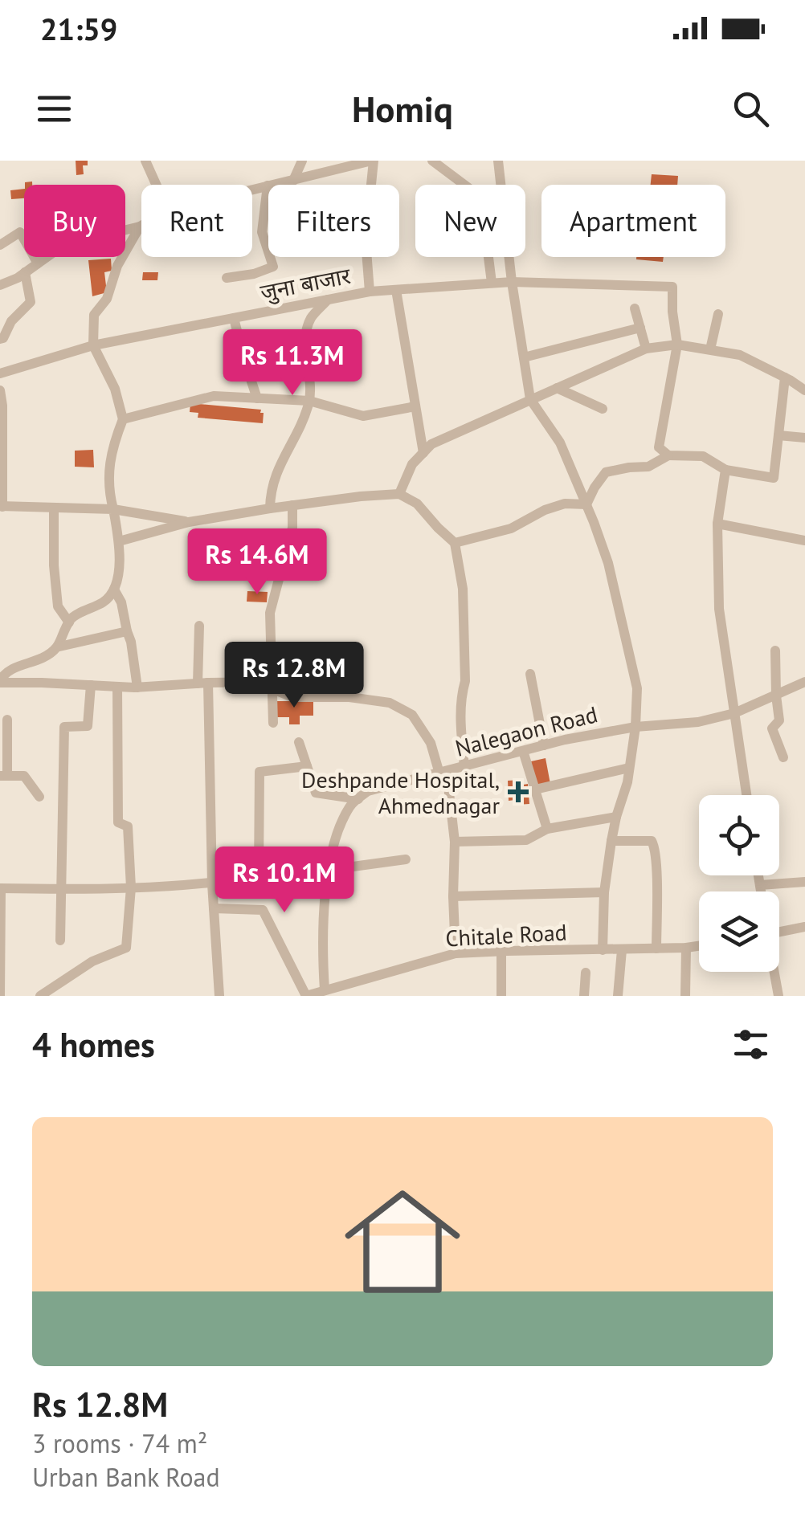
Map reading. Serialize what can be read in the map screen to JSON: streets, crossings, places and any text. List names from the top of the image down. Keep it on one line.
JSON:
{"streets":{"street":["जुना बाजार","Nalegaon Road","Chitale Road"]},"places":{"health":["Deshpande Hospital, Ahmednagar"]},"page":{"status":"21:59","header":"Homiq","chip":["Buy","Rent","Filters","New","Apartment"],"price":["Rs 11.3M","Rs 14.6M","Rs 12.8M","Rs 10.1M"],"heading":"4 homes","list":[{"name":"Rs 12.8M","note":"3 rooms · 74 m² · Urban Bank Road"}]}}
